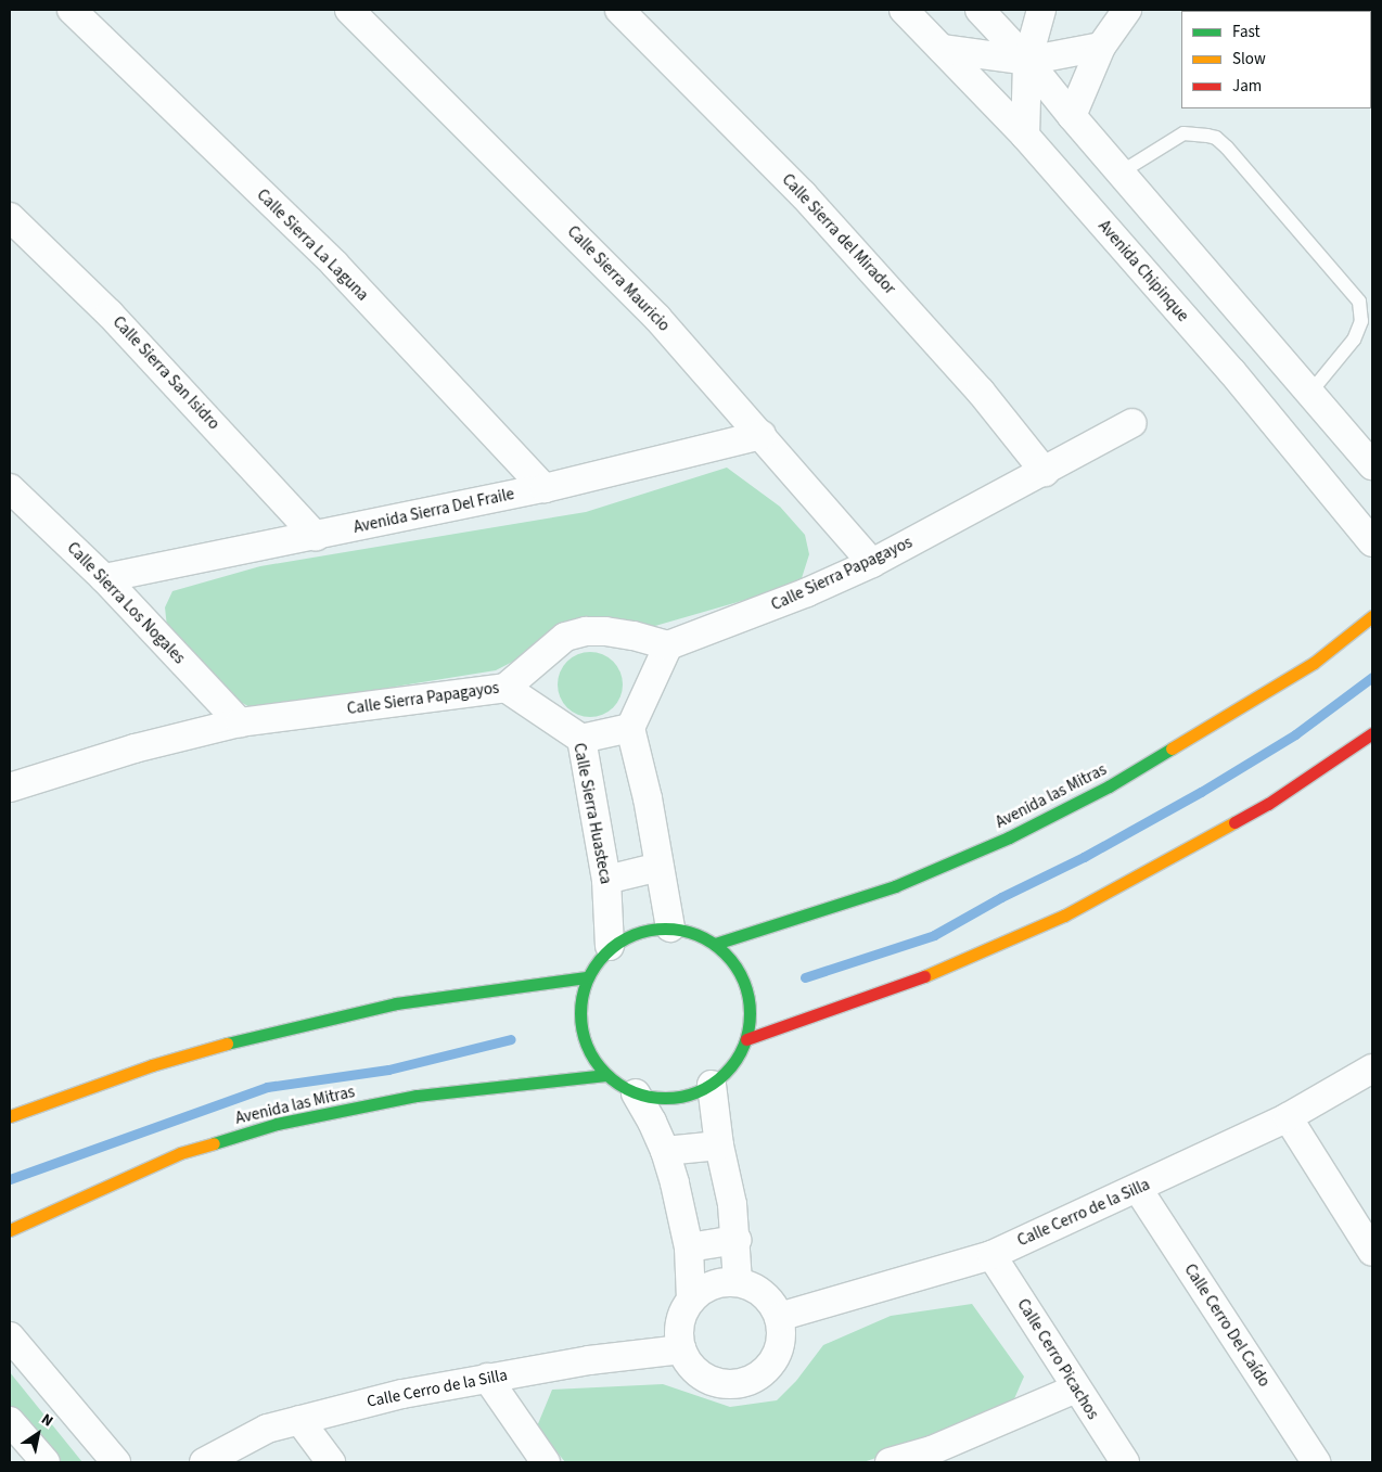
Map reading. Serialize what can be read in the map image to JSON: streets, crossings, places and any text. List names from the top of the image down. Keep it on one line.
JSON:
{"streets":{"street":["Calle Sierra del Mirador","Calle Sierra La Laguna","Avenida Chipinque","Calle Sierra Mauricio","Calle Sierra San Isidro","Avenida Sierra Del Fraile","Calle Sierra Papagayos","Calle Sierra Los Nogales","Avenida las Mitras","Calle Sierra Huasteca","Calle Cerro de la Silla","Calle Cerro Del Caído","Calle Cerro Picachos"]},"crossings":[["Calle Sierra del Mirador","Calle Sierra Papagayos"],["Calle Sierra La Laguna","Avenida Sierra Del Fraile"],["Calle Sierra Mauricio","Avenida Sierra Del Fraile"],["Calle Sierra Mauricio","Calle Sierra Papagayos"],["Calle Sierra San Isidro","Avenida Sierra Del Fraile"],["Avenida Sierra Del Fraile","Calle Sierra Los Nogales"],["Calle Sierra Papagayos","Calle Sierra Los Nogales"],["Calle Sierra Papagayos","Calle Sierra Huasteca"],["Avenida las Mitras","Calle Sierra Huasteca"],["Calle Cerro de la Silla","Calle Cerro Del Caído"],["Calle Cerro de la Silla","Calle Cerro Picachos"]],"legend":["Fast","Slow","Jam"],"north":"top right"}
